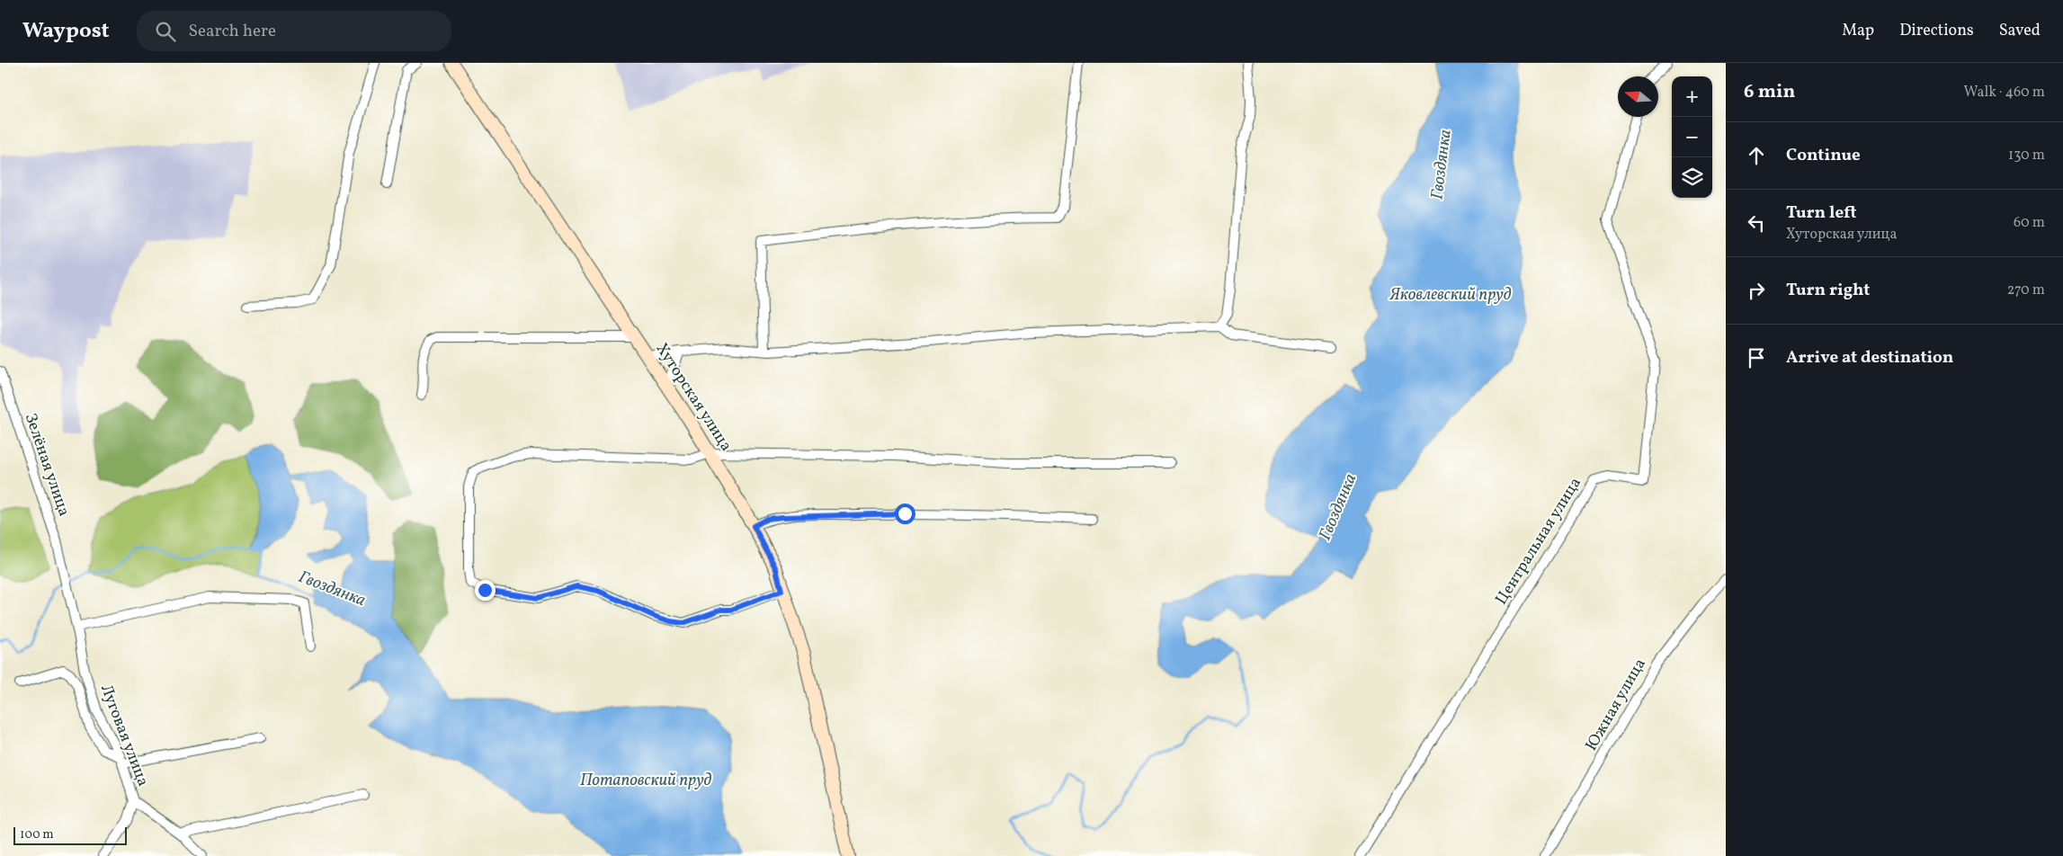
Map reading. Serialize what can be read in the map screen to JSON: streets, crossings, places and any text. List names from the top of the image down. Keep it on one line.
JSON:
{"streets":{"main road":["Хуторская улица"],"street":["Зелёная улица","Центральная улица","Южная улица","Луговая улица"]},"crossings":[["Зелёная улица","Луговая улица"]],"water":["Гвоздянка","Яковлевский пруд","Потаповский пруд"],"scale_bar":"100 m","north":"left","page":{"header":"Waypost","search":"Search here","nav":["Map","Directions","Saved"],"heading":["6 min","Walk · 460 m"],"map_buttons":["+","−"],"list":[["Continue","130 m"],["Turn left","Хуторская улица","60 m"],["Turn right","270 m"],"Arrive at destination"],"scale":"100 m"}}
